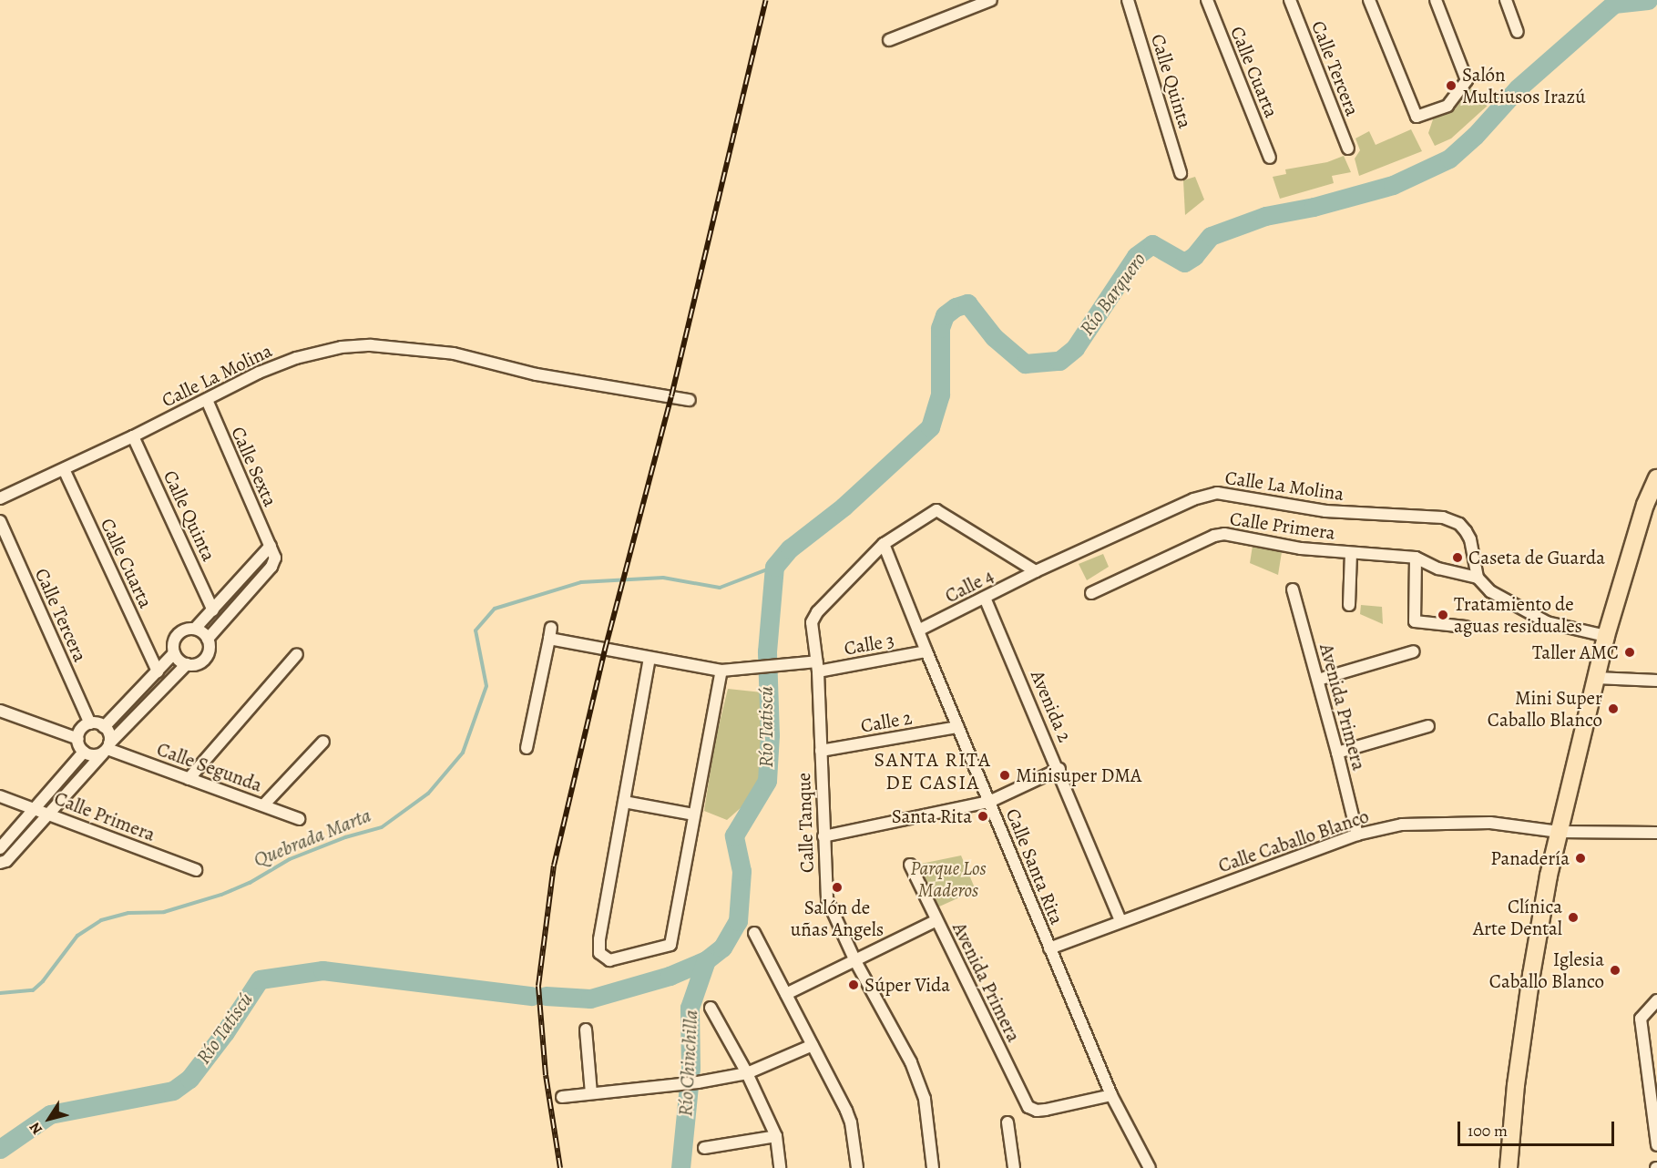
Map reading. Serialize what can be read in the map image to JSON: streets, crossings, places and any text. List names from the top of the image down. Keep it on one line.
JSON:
{"streets":{"street":["Calle Tercera","Calle Cuarta","Calle Quinta","Calle La Molina","Calle Sexta","Calle Primera","Calle 4","Calle 3","Avenida 2","Avenida Primera","Calle 2","Calle Segunda","Calle Tanque","Calle Caballo Blanco","Calle Santa Rita"]},"crossings":[["Calle Tercera","Calle Segunda"],["Calle Cuarta","Calle La Molina"],["Calle Quinta","Calle La Molina"],["Calle La Molina","Calle Sexta"],["Calle La Molina","Calle Primera"],["Calle La Molina","Calle 4"],["Calle La Molina","Calle Tanque"],["Calle 4","Avenida 2"],["Calle 4","Calle Tanque"],["Calle 4","Calle Santa Rita"],["Calle 3","Calle Tanque"],["Calle 3","Calle Santa Rita"],["Avenida 2","Calle Caballo Blanco"],["Avenida Primera","Calle Caballo Blanco"],["Avenida Primera","Calle Santa Rita"],["Calle 2","Calle Tanque"],["Calle 2","Calle Santa Rita"],["Calle Tanque","Calle Santa Rita"],["Calle Caballo Blanco","Calle Santa Rita"]],"districts":["SANTA RITA DE CASIA"],"water":["Río Barquero","Río Tatiscú","Quebrada Marta","Río Chinchilla"],"parks":["Parque Los Maderos"],"places":["Salón Multiusos Irazú","Caseta de Guarda","Tratamiento de aguas residuales","Taller AMC","Mini Super Caballo Blanco","Minisuper DMA","Santa Rita","Panadería","Salón de uñas Angels","Clínica Arte Dental","Iglesia Caballo Blanco","Súper Vida"],"scale_bar":"100 m","north":"bottom left"}
